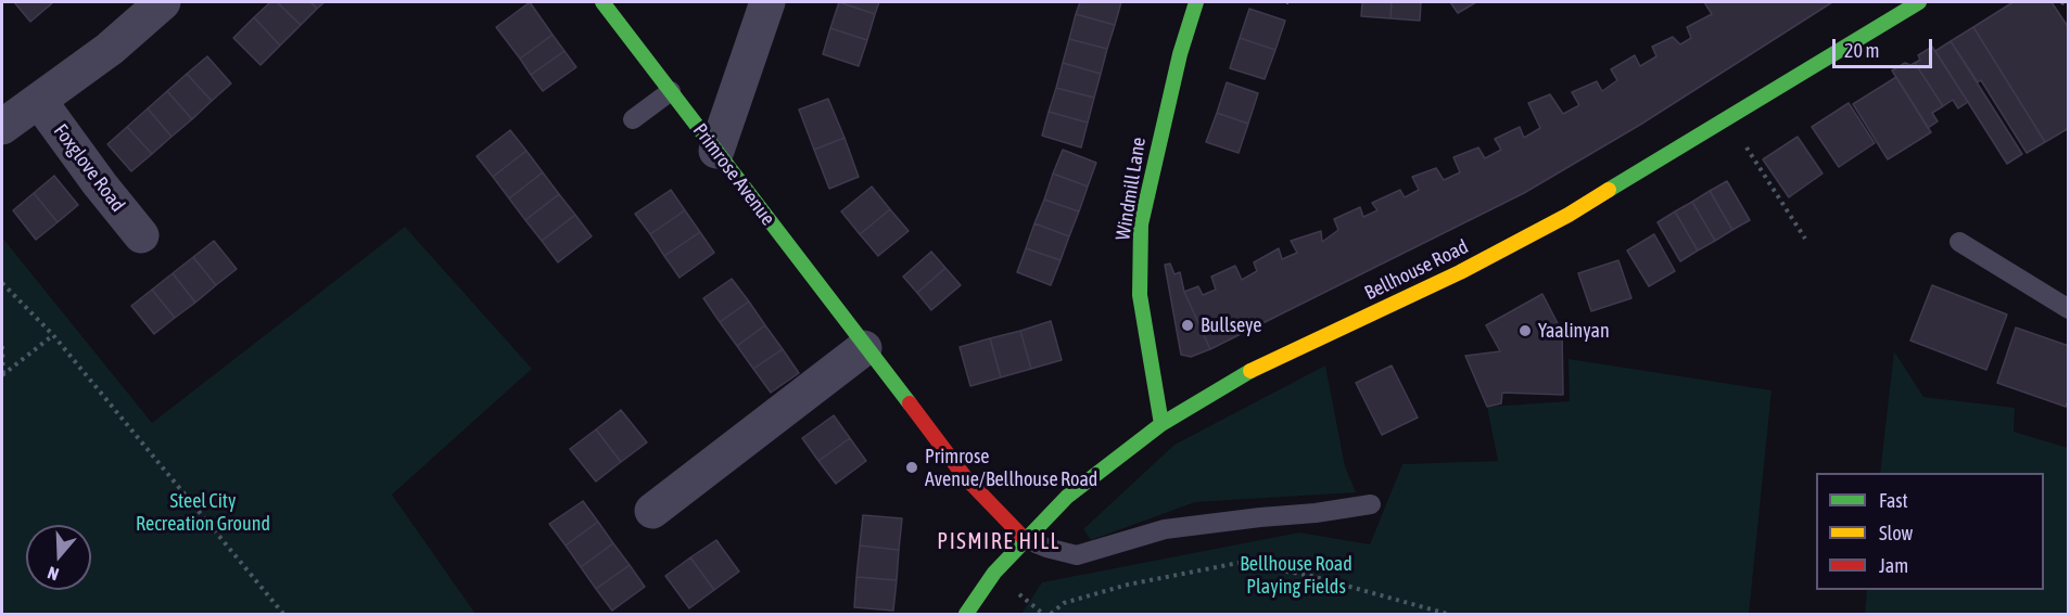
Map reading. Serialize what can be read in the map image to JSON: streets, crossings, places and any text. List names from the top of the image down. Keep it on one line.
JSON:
{"streets":{"main road":["Primrose Avenue","Windmill Lane","Bellhouse Road"],"street":["Foxglove Road"]},"crossings":[["Primrose Avenue","Bellhouse Road"],["Windmill Lane","Bellhouse Road"]],"districts":["PISMIRE HILL"],"parks":["Steel City Recreation Ground","Bellhouse Road Playing Fields"],"places":["Bullseye","Yaalinyan","Primrose Avenue/Bellhouse Road"],"legend":["Fast","Slow","Jam"],"scale_bar":"20 m","north":"bottom"}
